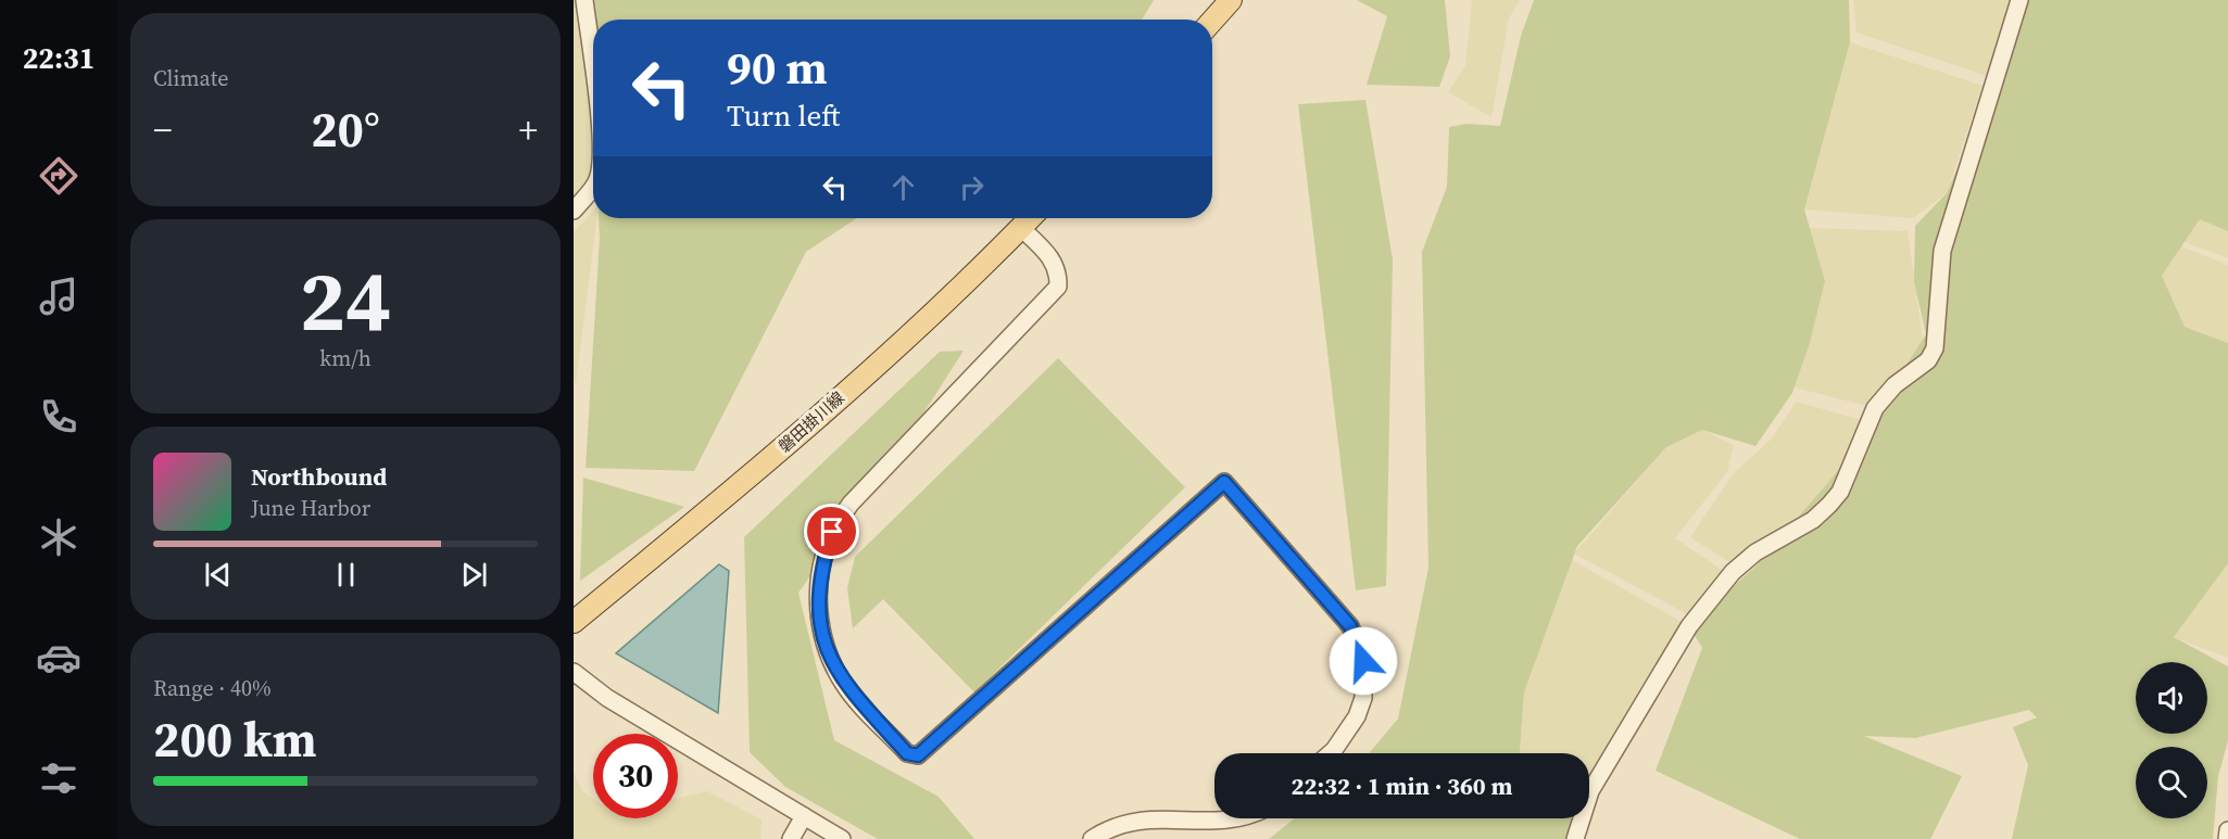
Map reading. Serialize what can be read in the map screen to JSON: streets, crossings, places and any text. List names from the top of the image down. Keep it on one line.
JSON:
{"streets":{"main road":["磐田掛川線"]},"page":{"tabs":"22:31","tile":["Climate",["24","km/h"],["Range · 40%","200 km"]],"turn":["90 m","Turn left"],"heat":["−","20°","+"],"song":["Northbound","June Harbor"],"limit":"30","trip":"22:32 · 1 min · 360 m"}}
